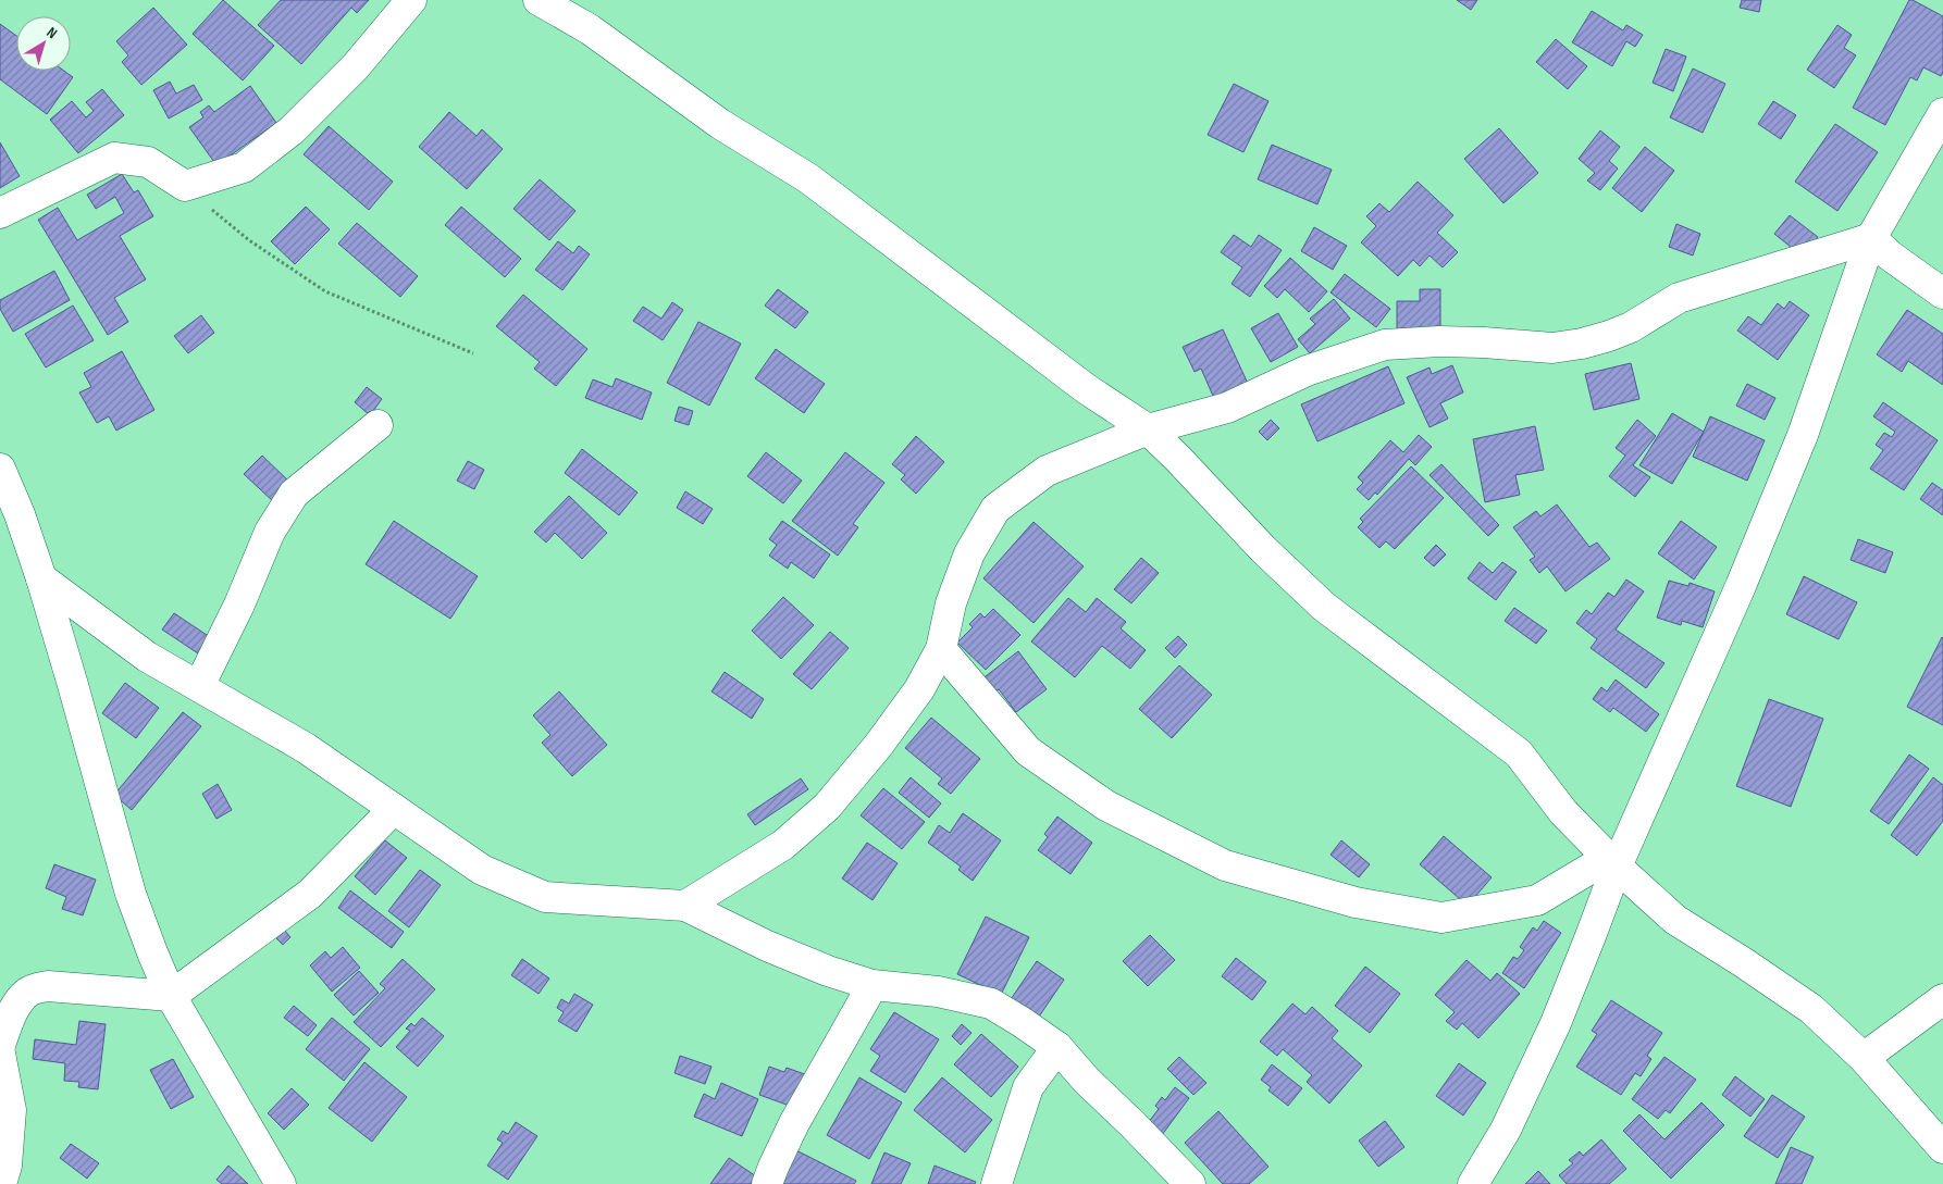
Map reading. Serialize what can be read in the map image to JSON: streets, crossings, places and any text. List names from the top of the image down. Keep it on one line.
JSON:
{"north":"top right"}
